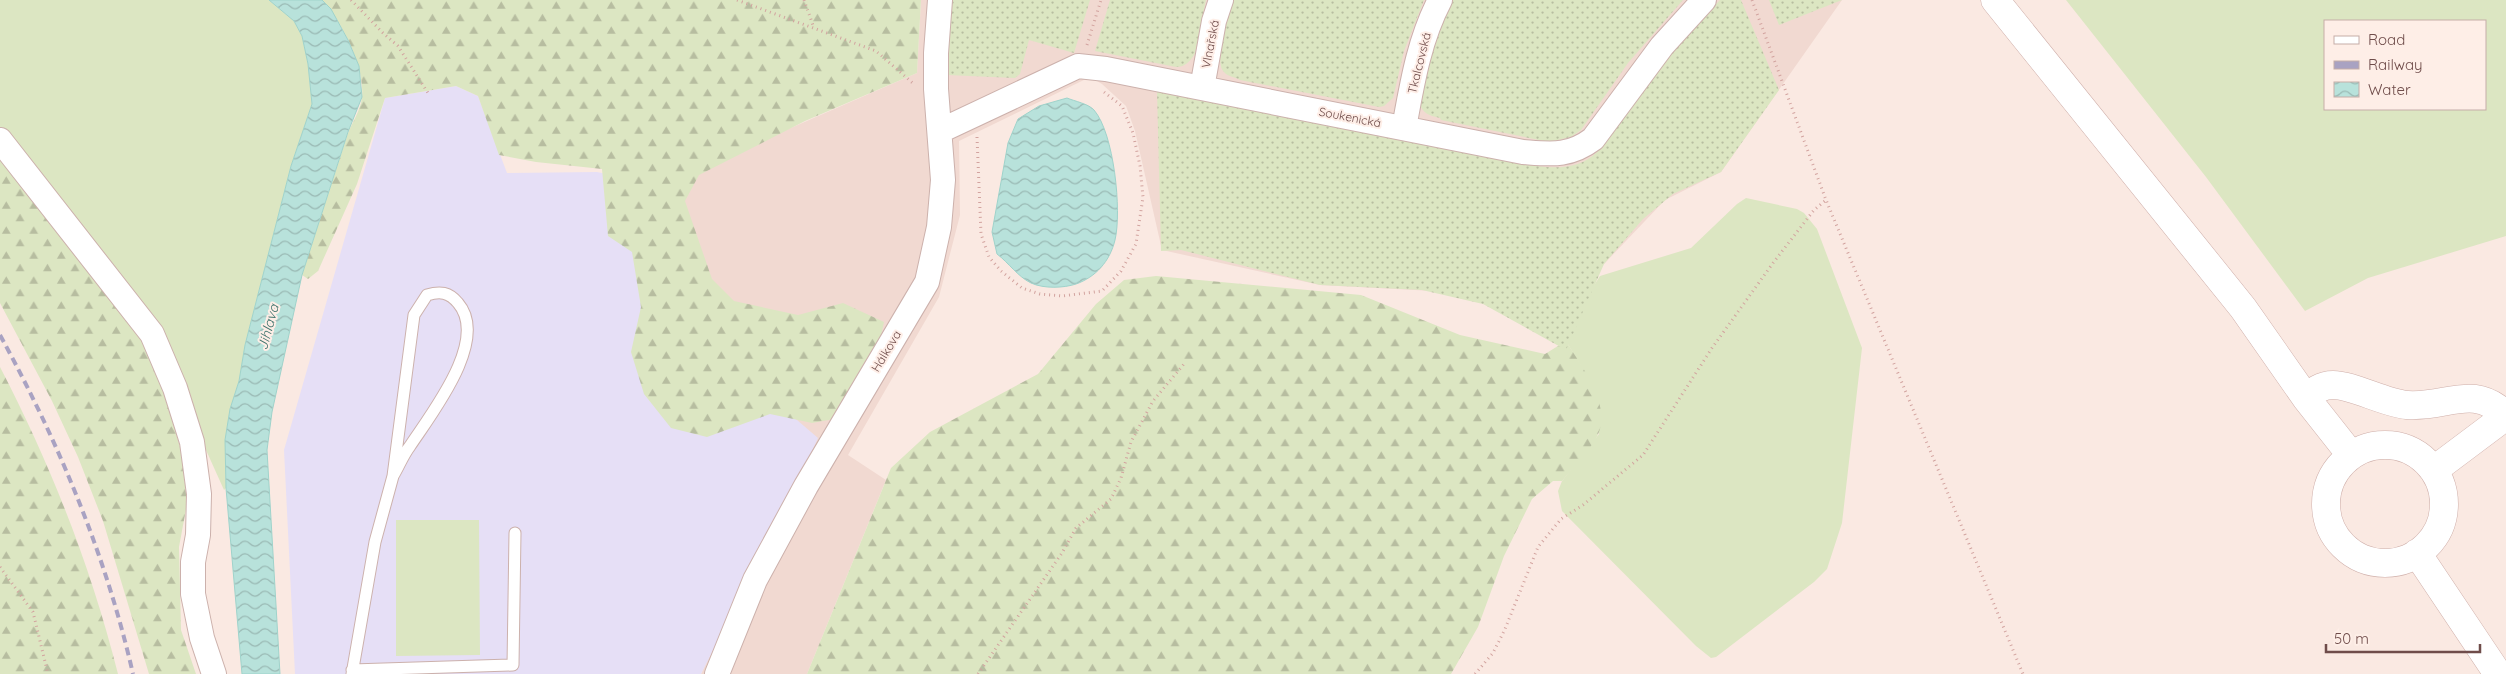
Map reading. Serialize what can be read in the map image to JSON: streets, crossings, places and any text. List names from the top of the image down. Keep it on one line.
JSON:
{"streets":{"street":["Vlnařská","Tkalcovská","Soukenická","Hálkova"]},"crossings":[["Vlnařská","Soukenická"],["Tkalcovská","Soukenická"]],"water":["Jihlava"],"legend":["Road","Railway","Water"],"scale_bar":"50 m"}
